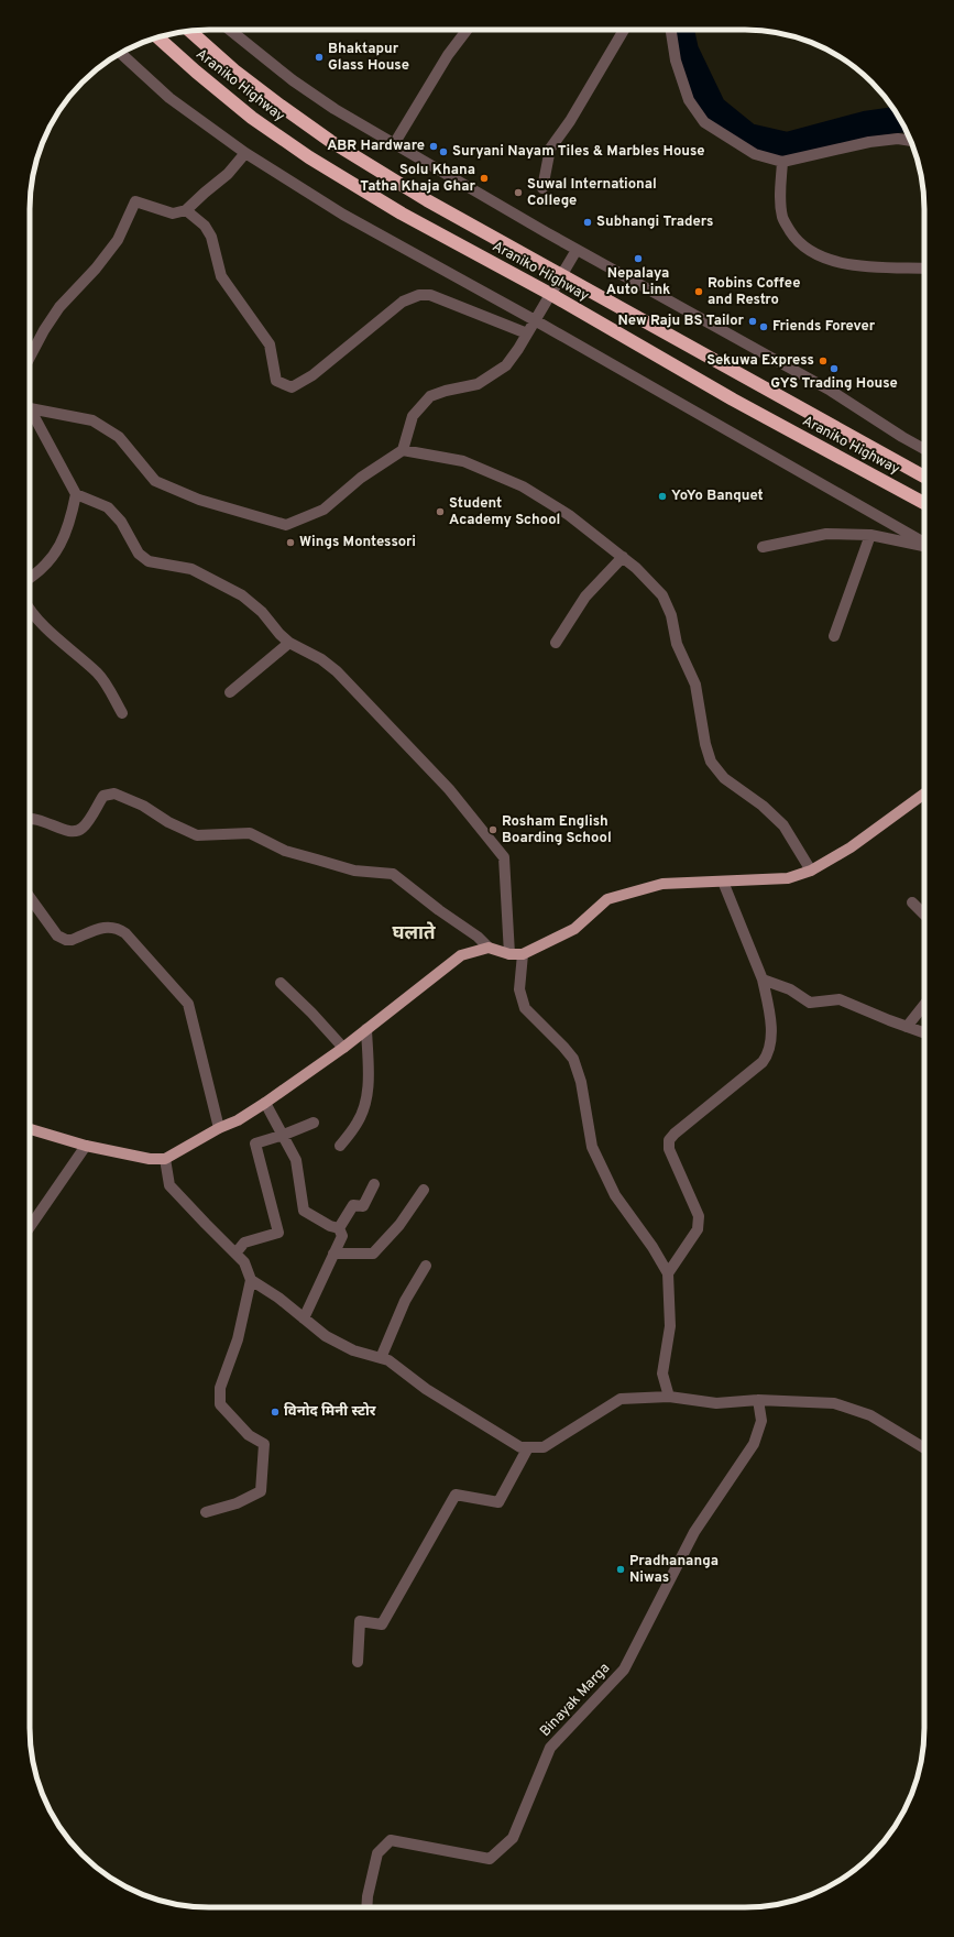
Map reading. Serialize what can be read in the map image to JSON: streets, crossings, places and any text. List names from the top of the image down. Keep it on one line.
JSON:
{"streets":{"highway":["Araniko Highway"],"street":["Binayak Marga"]},"districts":["घलाते"],"places":["Bhaktapur Glass House","ABR Hardware","Suryani Nayam Tiles & Marbles House","Solu Khana Tatha Khaja Ghar","Suwal International College","Subhangi Traders","Nepalaya Auto Link","Robins Coffee and Restro","New Raju BS Tailor","Friends Forever","Sekuwa Express","GYS Trading House","YoYo Banquet","Student Academy School","Wings Montessori","Rosham English Boarding School","विनोद मिनी स्टोर","Pradhananga Niwas"]}
